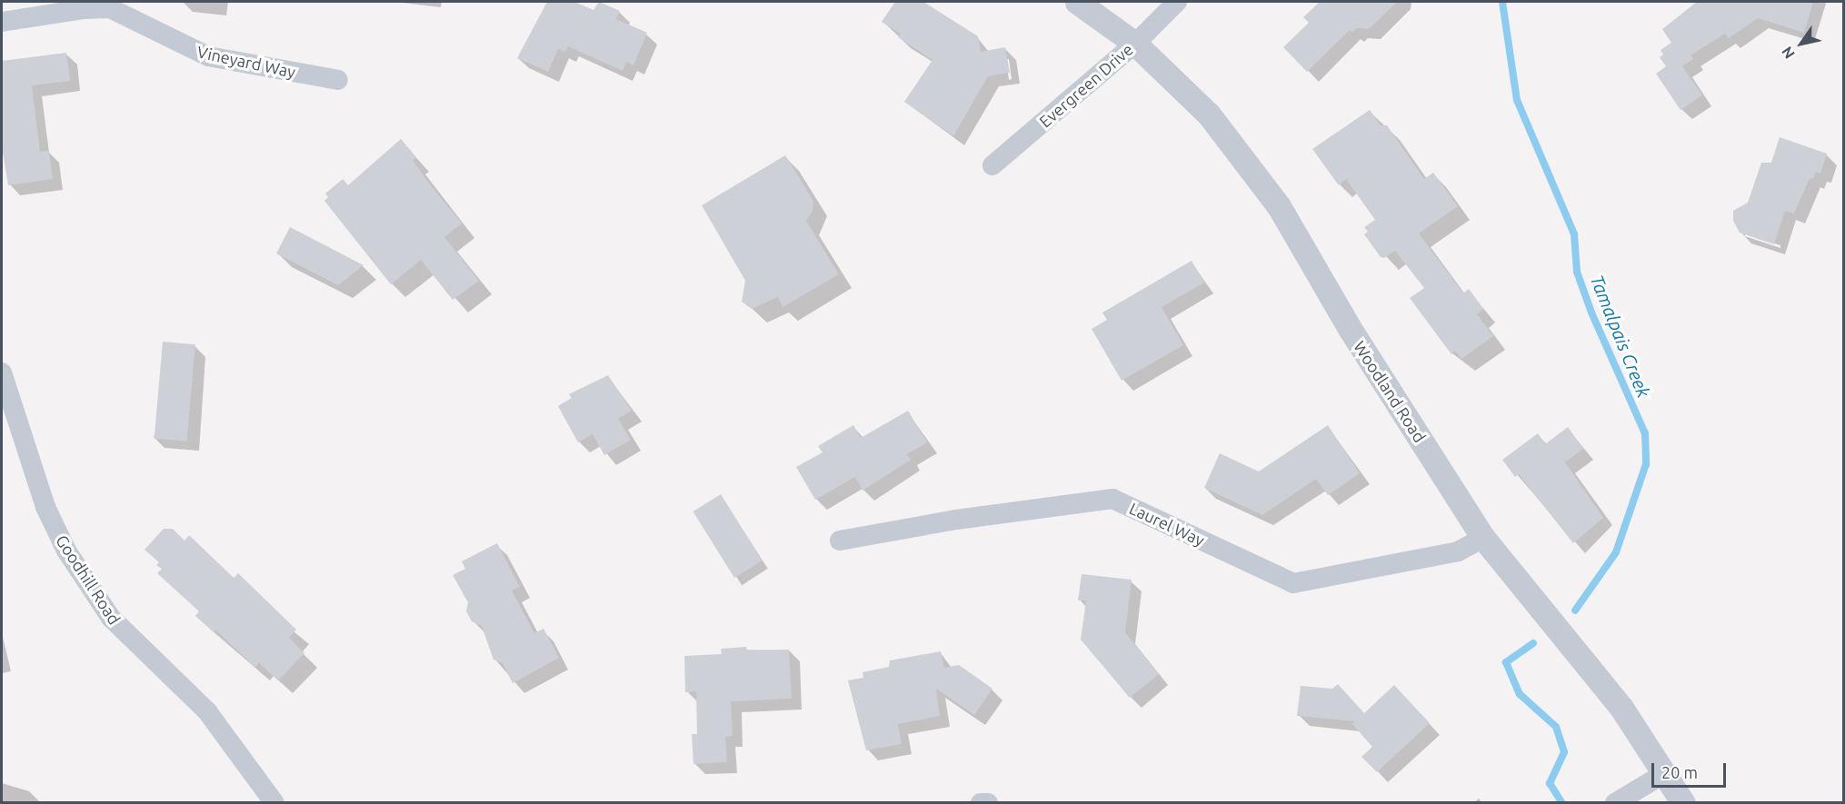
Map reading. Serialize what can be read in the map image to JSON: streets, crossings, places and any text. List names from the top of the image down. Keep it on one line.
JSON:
{"streets":{"street":["Vineyard Way","Evergreen Drive","Woodland Road","Laurel Way","Goodhill Road"]},"crossings":[["Evergreen Drive","Woodland Road"],["Woodland Road","Laurel Way"]],"water":["Tamalpais Creek"],"scale_bar":"20 m","north":"bottom left"}
